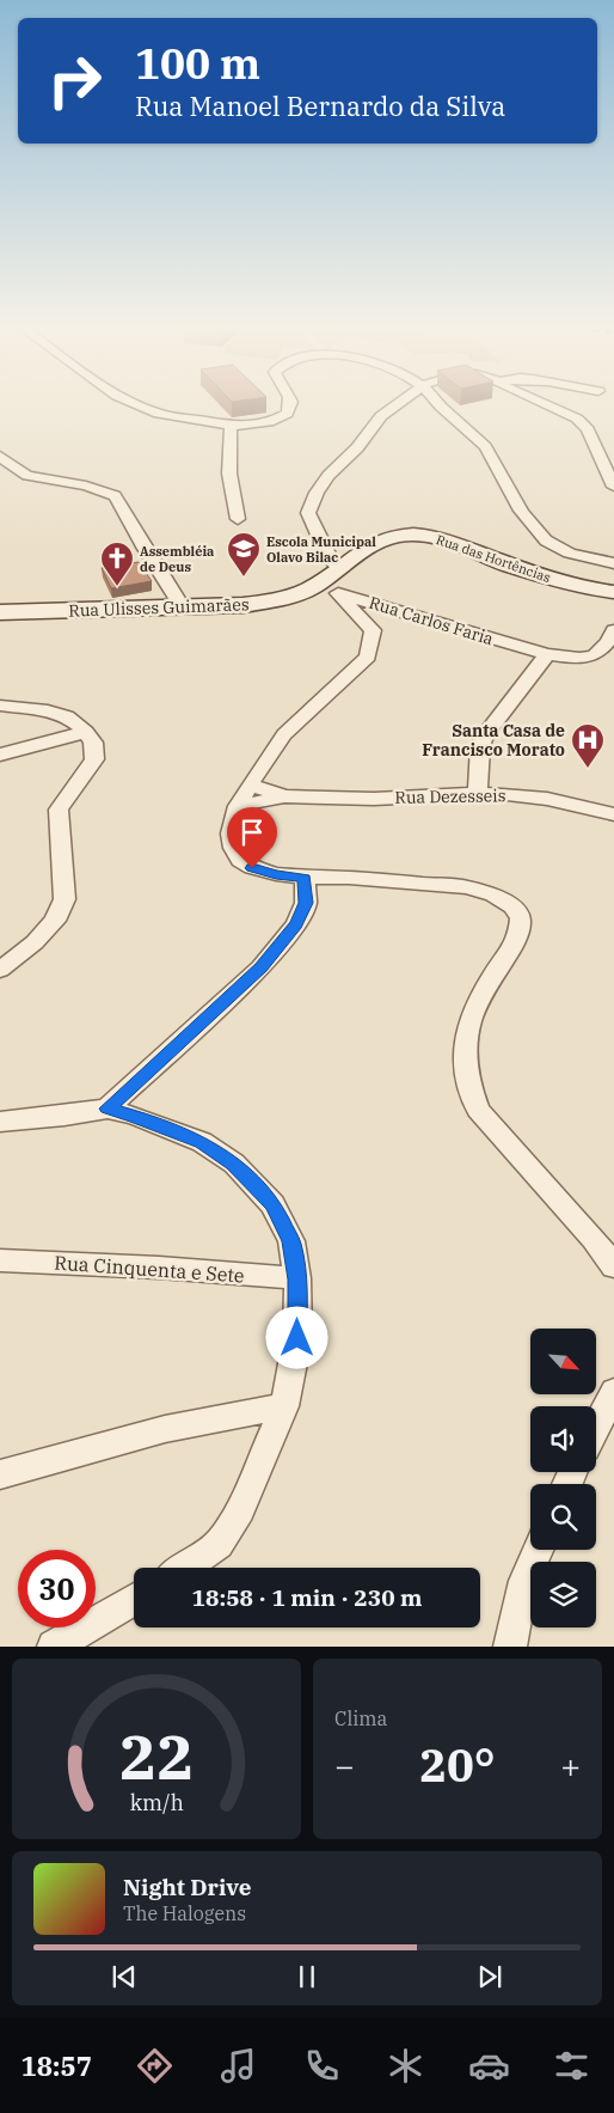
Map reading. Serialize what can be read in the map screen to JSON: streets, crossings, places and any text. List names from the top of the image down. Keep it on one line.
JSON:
{"streets":{"main road":["Rua das Hortências","Rua Ulisses Guimarães"],"street":["Rua Carlos Faria","Rua Dezesseis","Rua Cinquenta e Sete"]},"crossings":[["Rua das Hortências","Rua Ulisses Guimarães"],["Rua das Hortências","Rua Carlos Faria"],["Rua Ulisses Guimarães","Rua Carlos Faria"]],"places":{"school or university":["Escola Municipal Olavo Bilac"],"church":["Assembléia de Deus"],"hospital":["Santa Casa de Francisco Morato"]},"north":"bottom right","page":{"turn":["100 m","Rua Manoel Bernardo da Silva"],"limit":"30","trip":"18:58 · 1 min · 230 m","tile":"Clima","heat":["−","20°","+"],"song":["Night Drive","The Halogens"],"tabs":"18:57","gauge":["22","km/h"]}}
